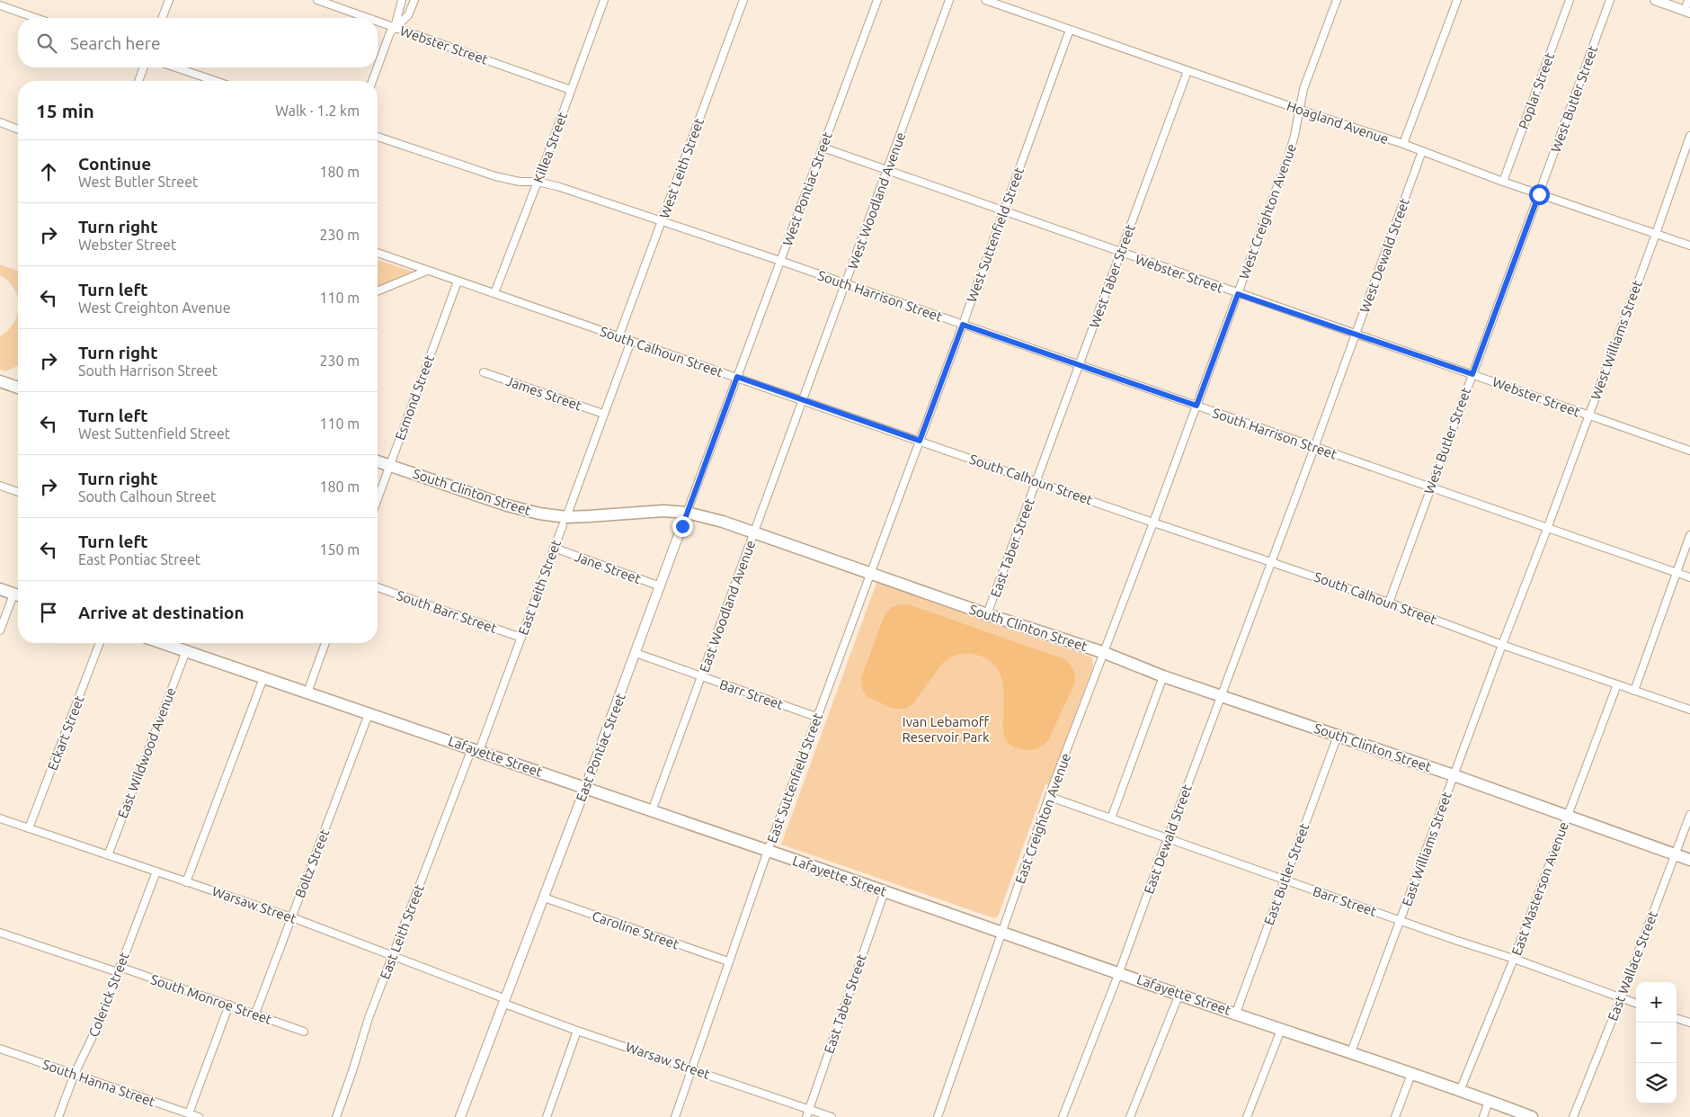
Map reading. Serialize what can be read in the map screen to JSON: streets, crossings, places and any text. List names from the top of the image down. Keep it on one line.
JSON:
{"streets":{"highway":["South Clinton Street","Lafayette Street"],"main road":["East Pontiac Street"],"street":["Webster Street","Poplar Street","West Butler Street","Hoagland Avenue","Killea Street","West Leith Street","West Pontiac Street","West Woodland Avenue","West Creighton Avenue","West Suttenfield Street","West Dewald Street","West Taber Street","South Harrison Street","West Williams Street","South Calhoun Street","James Street","Esmond Street","East Taber Street","Jane Street","East Leith Street","East Woodland Avenue","South Barr Street","Barr Street","Eckart Street","East Wildwood Avenue","East Suttenfield Street","East Creighton Avenue","East Dewald Street","East Williams Street","Boltz Street","East Butler Street","East Masterson Avenue","Warsaw Street","Caroline Street","East Wallace Street","Colerick Street","South Monroe Street","South Hanna Street"]},"crossings":[["Webster Street","West Butler Street"],["Webster Street","Killea Street"],["Webster Street","West Pontiac Street"],["Webster Street","West Woodland Avenue"],["Webster Street","West Creighton Avenue"],["Webster Street","West Suttenfield Street"],["Webster Street","West Dewald Street"],["Webster Street","West Taber Street"],["Webster Street","West Williams Street"],["Poplar Street","Hoagland Avenue"],["West Butler Street","Hoagland Avenue"],["West Butler Street","South Harrison Street"],["West Butler Street","South Calhoun Street"],["Hoagland Avenue","West Creighton Avenue"],["Hoagland Avenue","West Suttenfield Street"],["Hoagland Avenue","West Dewald Street"],["Hoagland Avenue","West Taber Street"],["Hoagland Avenue","West Williams Street"],["Killea Street","South Harrison Street"],["Killea Street","South Calhoun Street"],["West Leith Street","South Harrison Street"],["West Leith Street","South Calhoun Street"],["West Pontiac Street","South Harrison Street"],["West Pontiac Street","South Calhoun Street"],["West Pontiac Street","East Pontiac Street"],["West Woodland Avenue","South Harrison Street"],["West Woodland Avenue","South Calhoun Street"],["West Woodland Avenue","East Woodland Avenue"],["West Creighton Avenue","South Harrison Street"],["West Creighton Avenue","South Calhoun Street"],["West Creighton Avenue","East Creighton Avenue"],["West Suttenfield Street","South Harrison Street"],["West Suttenfield Street","South Calhoun Street"],["West Suttenfield Street","East Suttenfield Street"],["West Dewald Street","South Harrison Street"],["West Dewald Street","South Calhoun Street"],["West Dewald Street","East Dewald Street"],["West Taber Street","South Harrison Street"],["West Taber Street","South Calhoun Street"],["West Taber Street","East Taber Street"],["South Harrison Street","West Williams Street"],["West Williams Street","South Calhoun Street"],["West Williams Street","East Williams Street"],["South Calhoun Street","Esmond Street"],["South Calhoun Street","East Taber Street"],["South Calhoun Street","East Leith Street"],["South Calhoun Street","East Woodland Avenue"],["South Calhoun Street","East Pontiac Street"],["South Calhoun Street","East Suttenfield Street"],["South Calhoun Street","East Creighton Avenue"],["South Calhoun Street","East Dewald Street"],["South Calhoun Street","East Williams Street"],["South Calhoun Street","East Masterson Avenue"],["James Street","East Leith Street"],["Esmond Street","South Clinton Street"],["South Clinton Street","East Taber Street"],["South Clinton Street","East Leith Street"],["South Clinton Street","East Woodland Avenue"],["South Clinton Street","East Pontiac Street"],["South Clinton Street","East Suttenfield Street"],["South Clinton Street","East Creighton Avenue"],["South Clinton Street","East Dewald Street"],["South Clinton Street","East Williams Street"],["South Clinton Street","East Butler Street"],["South Clinton Street","East Masterson Avenue"],["South Clinton Street","East Wallace Street"],["East Taber Street","Lafayette Street"],["East Taber Street","Warsaw Street"],["Jane Street","East Leith Street"],["Jane Street","East Pontiac Street"],["East Leith Street","South Barr Street"],["East Leith Street","Lafayette Street"],["East Leith Street","Warsaw Street"],["East Woodland Avenue","Barr Street"],["East Woodland Avenue","Lafayette Street"],["Barr Street","East Pontiac Street"],["Barr Street","East Suttenfield Street"],["Barr Street","East Creighton Avenue"],["Barr Street","East Dewald Street"],["Barr Street","East Williams Street"],["Barr Street","East Butler Street"],["Barr Street","East Masterson Avenue"],["Barr Street","East Wallace Street"],["Eckart Street","Warsaw Street"],["East Pontiac Street","Lafayette Street"],["East Pontiac Street","Warsaw Street"],["East Pontiac Street","Caroline Street"],["East Wildwood Avenue","Lafayette Street"],["East Wildwood Avenue","Warsaw Street"],["Lafayette Street","East Suttenfield Street"],["Lafayette Street","East Creighton Avenue"],["Lafayette Street","East Dewald Street"],["Lafayette Street","East Williams Street"],["Lafayette Street","Boltz Street"],["Lafayette Street","East Butler Street"],["Lafayette Street","East Masterson Avenue"],["East Suttenfield Street","Warsaw Street"],["East Suttenfield Street","Caroline Street"],["Boltz Street","Warsaw Street"],["Boltz Street","South Monroe Street"],["Warsaw Street","Colerick Street"],["Colerick Street","South Monroe Street"],["Colerick Street","South Hanna Street"]],"parks":["Ivan Lebamoff Reservoir Park"],"page":{"search":"Search here","heading":["15 min","Walk · 1.2 km"],"list":[["Continue","West Butler Street","180 m"],["Turn right","Webster Street","230 m"],["Turn left","West Creighton Avenue","110 m"],["Turn right","South Harrison Street","230 m"],["Turn left","West Suttenfield Street","110 m"],["Turn right","South Calhoun Street","180 m"],["Turn left","East Pontiac Street","150 m"],"Arrive at destination"],"map_buttons":["+","−"]}}
